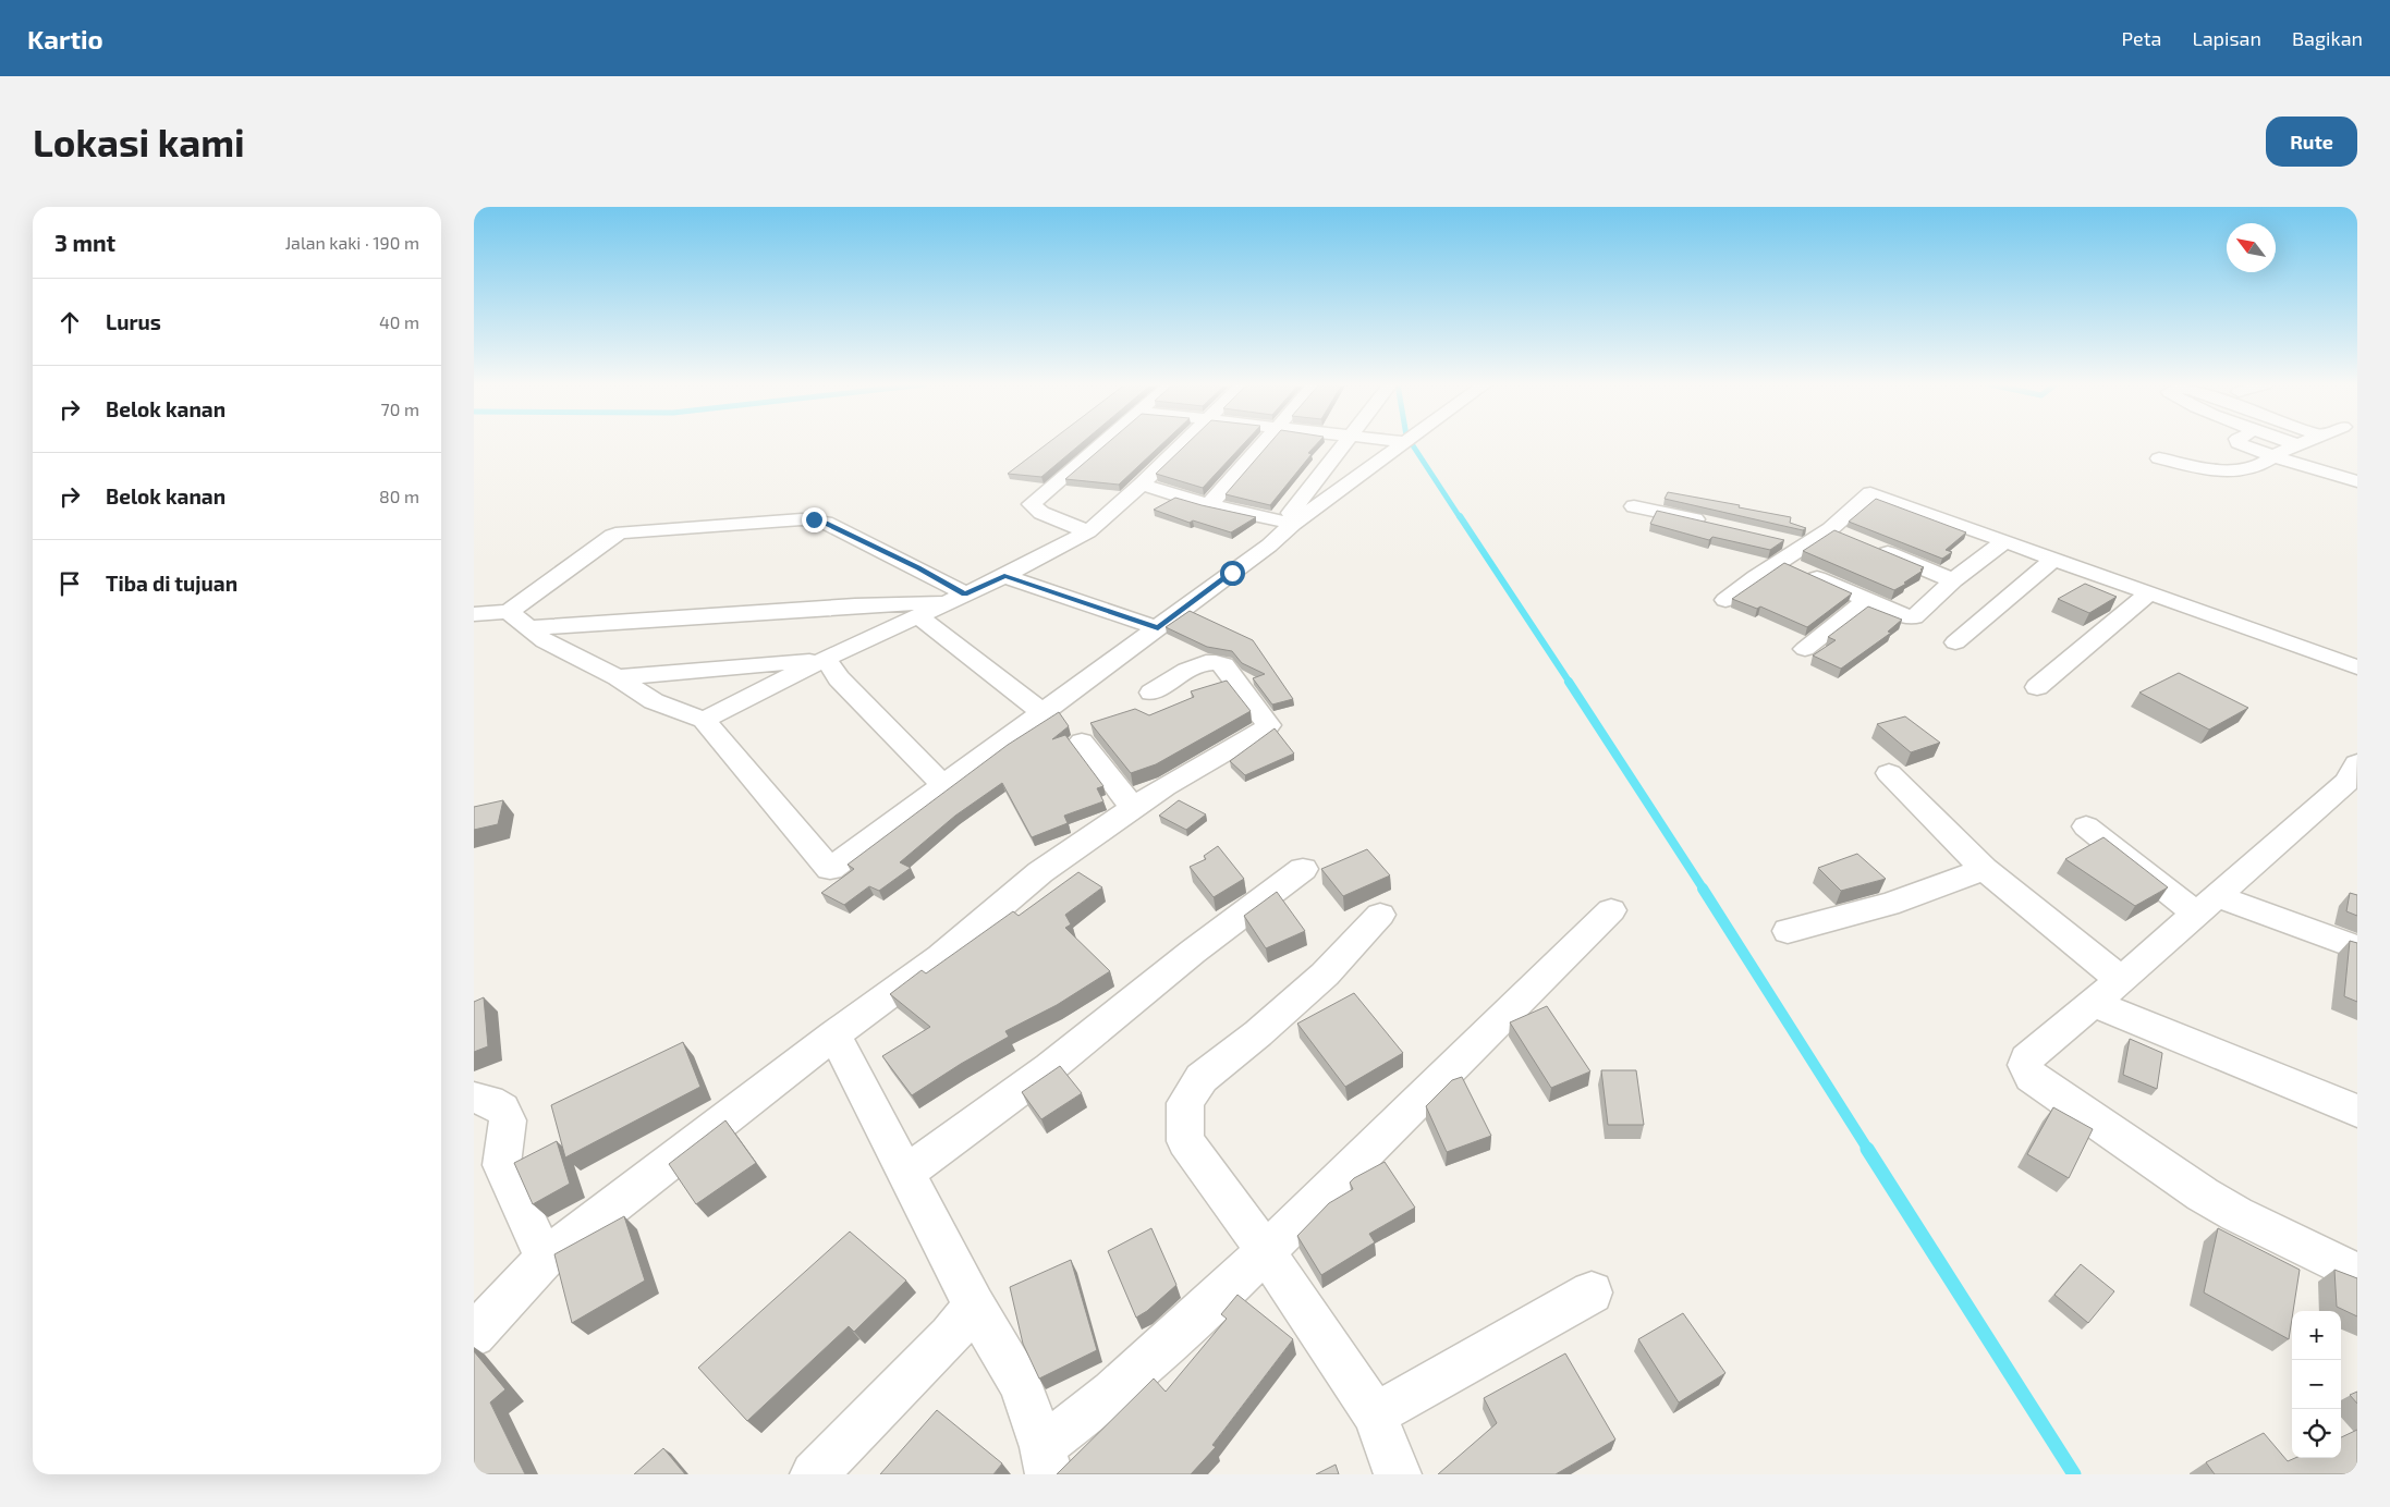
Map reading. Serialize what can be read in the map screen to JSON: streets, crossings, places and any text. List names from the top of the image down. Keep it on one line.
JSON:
{"north":"top left","page":{"header":"Kartio","nav":["Peta","Lapisan","Bagikan"],"buttons":"Rute","title":"Lokasi kami","heading":["3 mnt","Jalan kaki · 190 m"],"list":[["Lurus","40 m"],["Belok kanan","70 m"],["Belok kanan","80 m"],"Tiba di tujuan"],"map_buttons":["+","−"]}}
